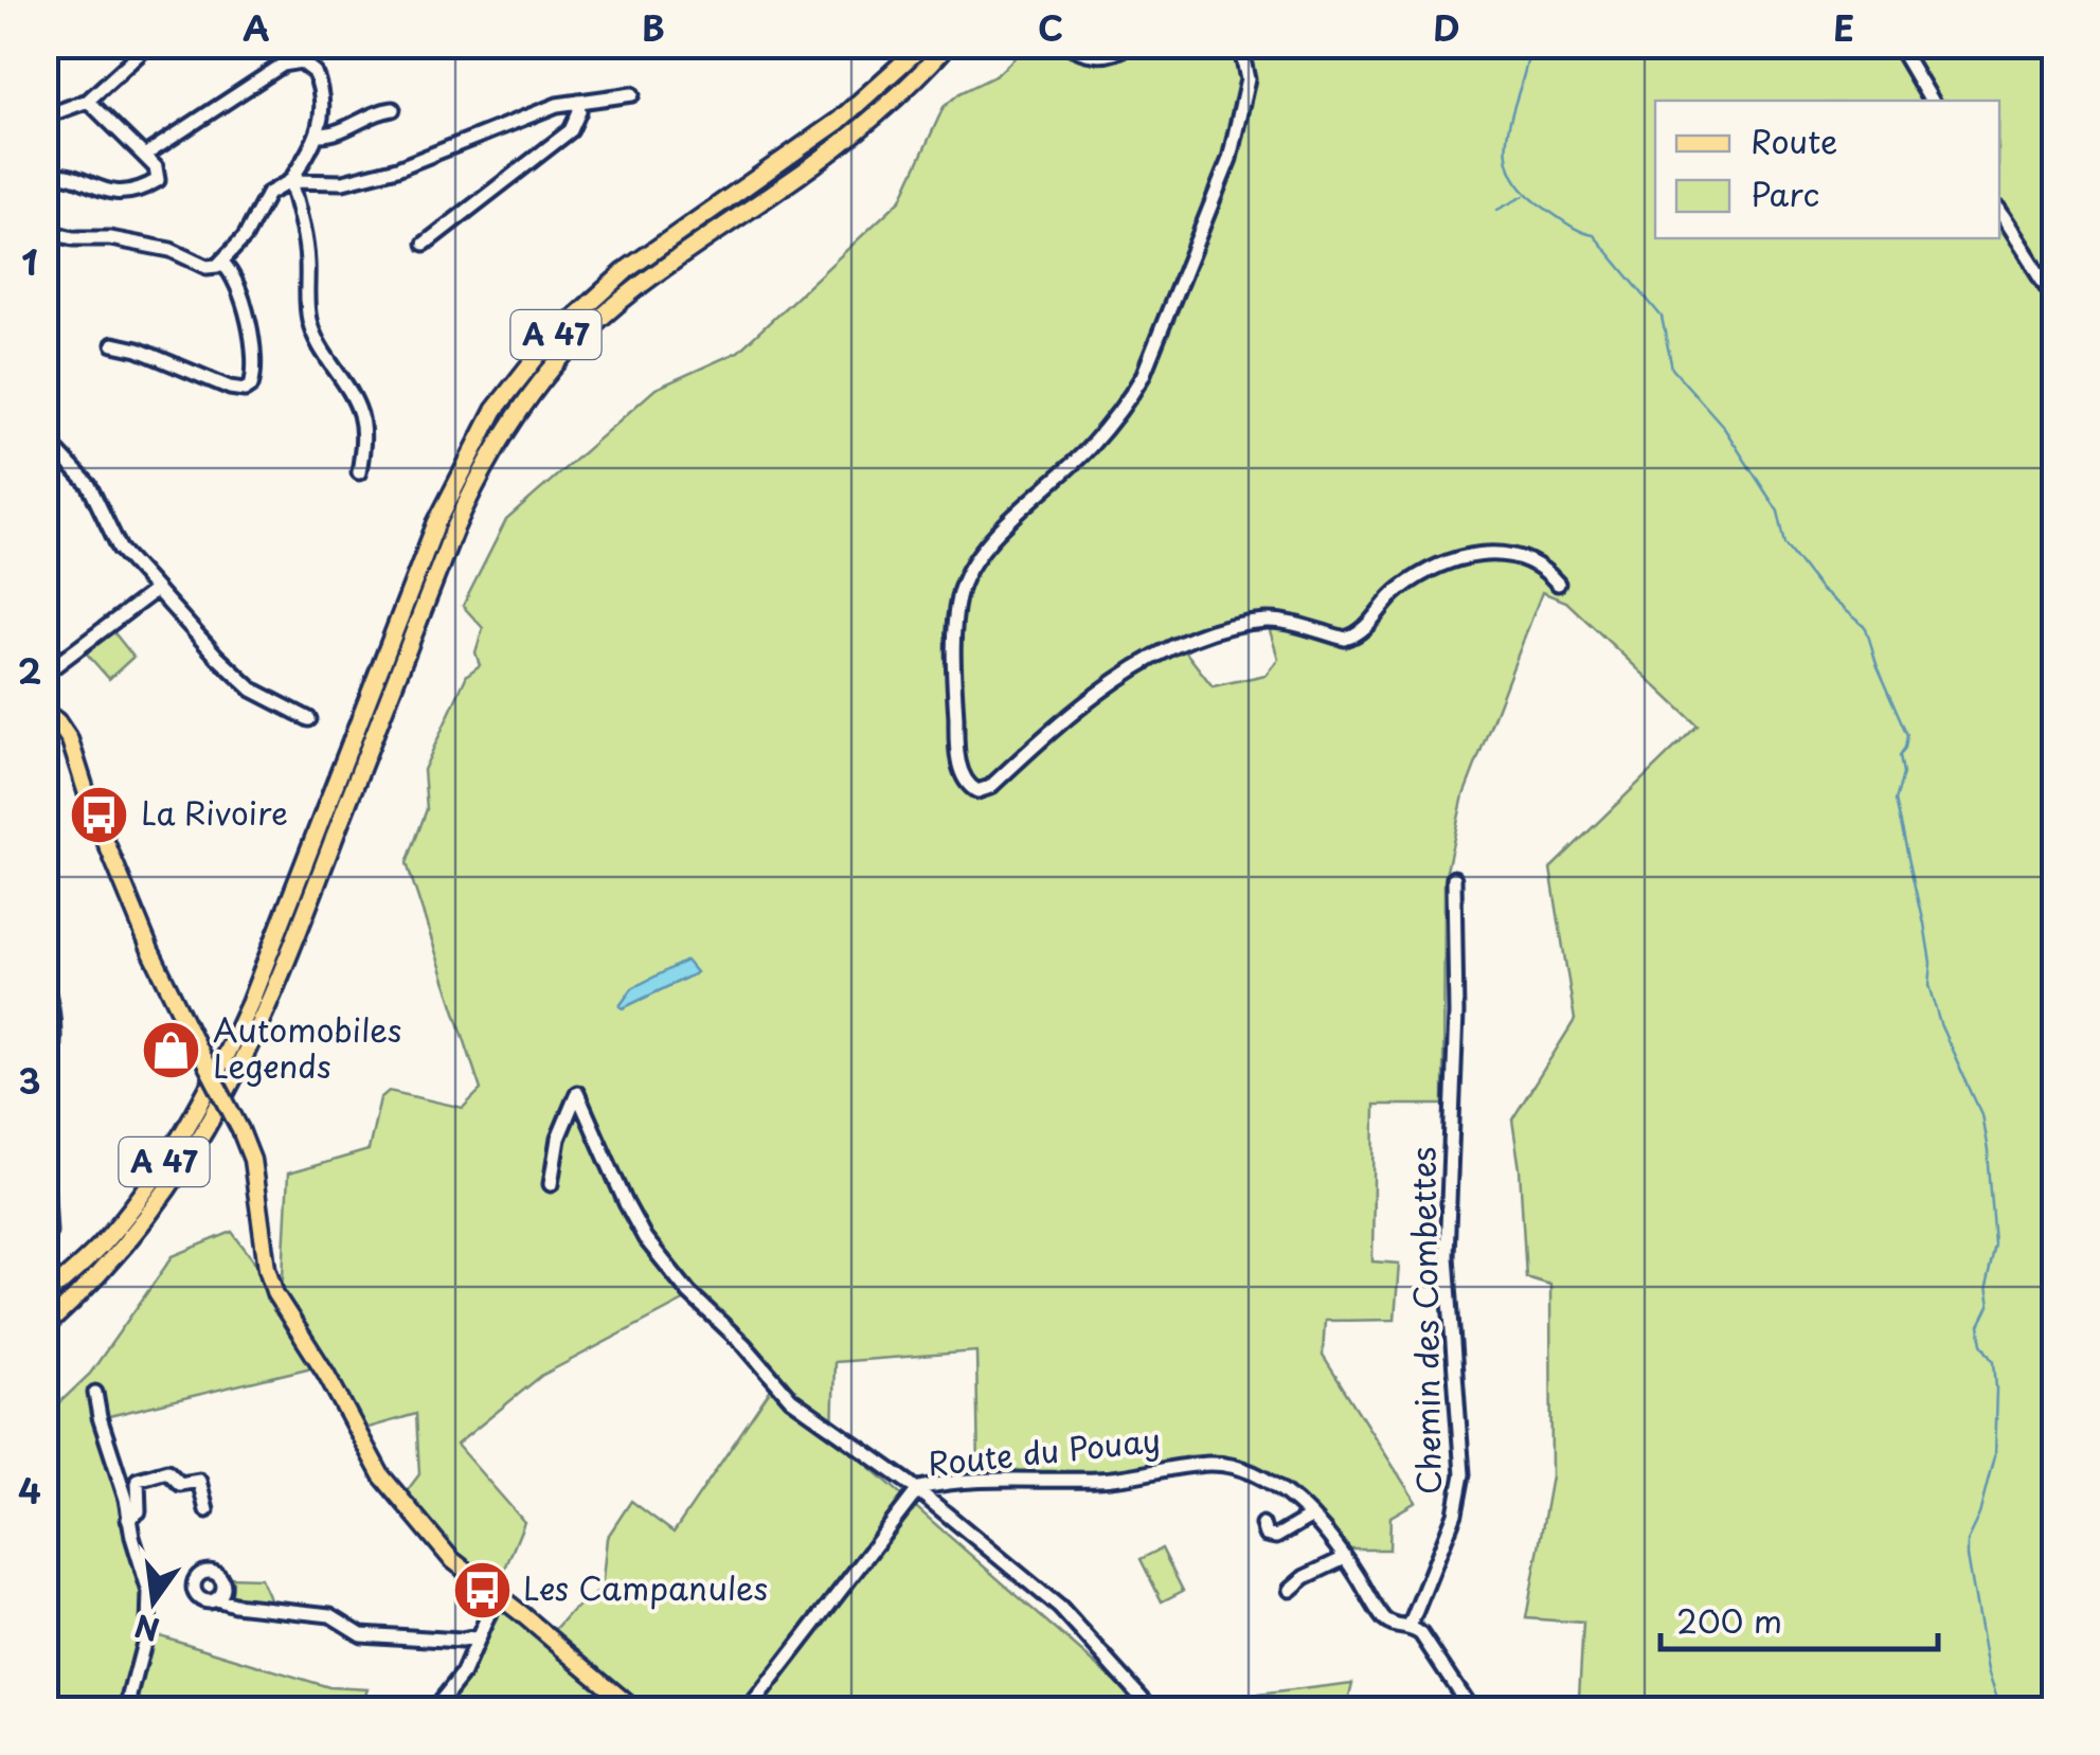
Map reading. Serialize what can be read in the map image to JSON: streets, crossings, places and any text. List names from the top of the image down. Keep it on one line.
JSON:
{"streets":{"highway":["A 47"],"street":["Chemin des Combettes","Route du Pouay"]},"crossings":[["Chemin des Combettes","Route du Pouay"]],"places":{"bus stop":["La Rivoire","Les Campanules"],"shop":["Automobiles Legends"]},"legend":["Route","Parc"],"scale_bar":"200 m","north":"bottom","grid":{"columns":["A","B","C","D","E"],"rows":["1","2","3","4"]}}
